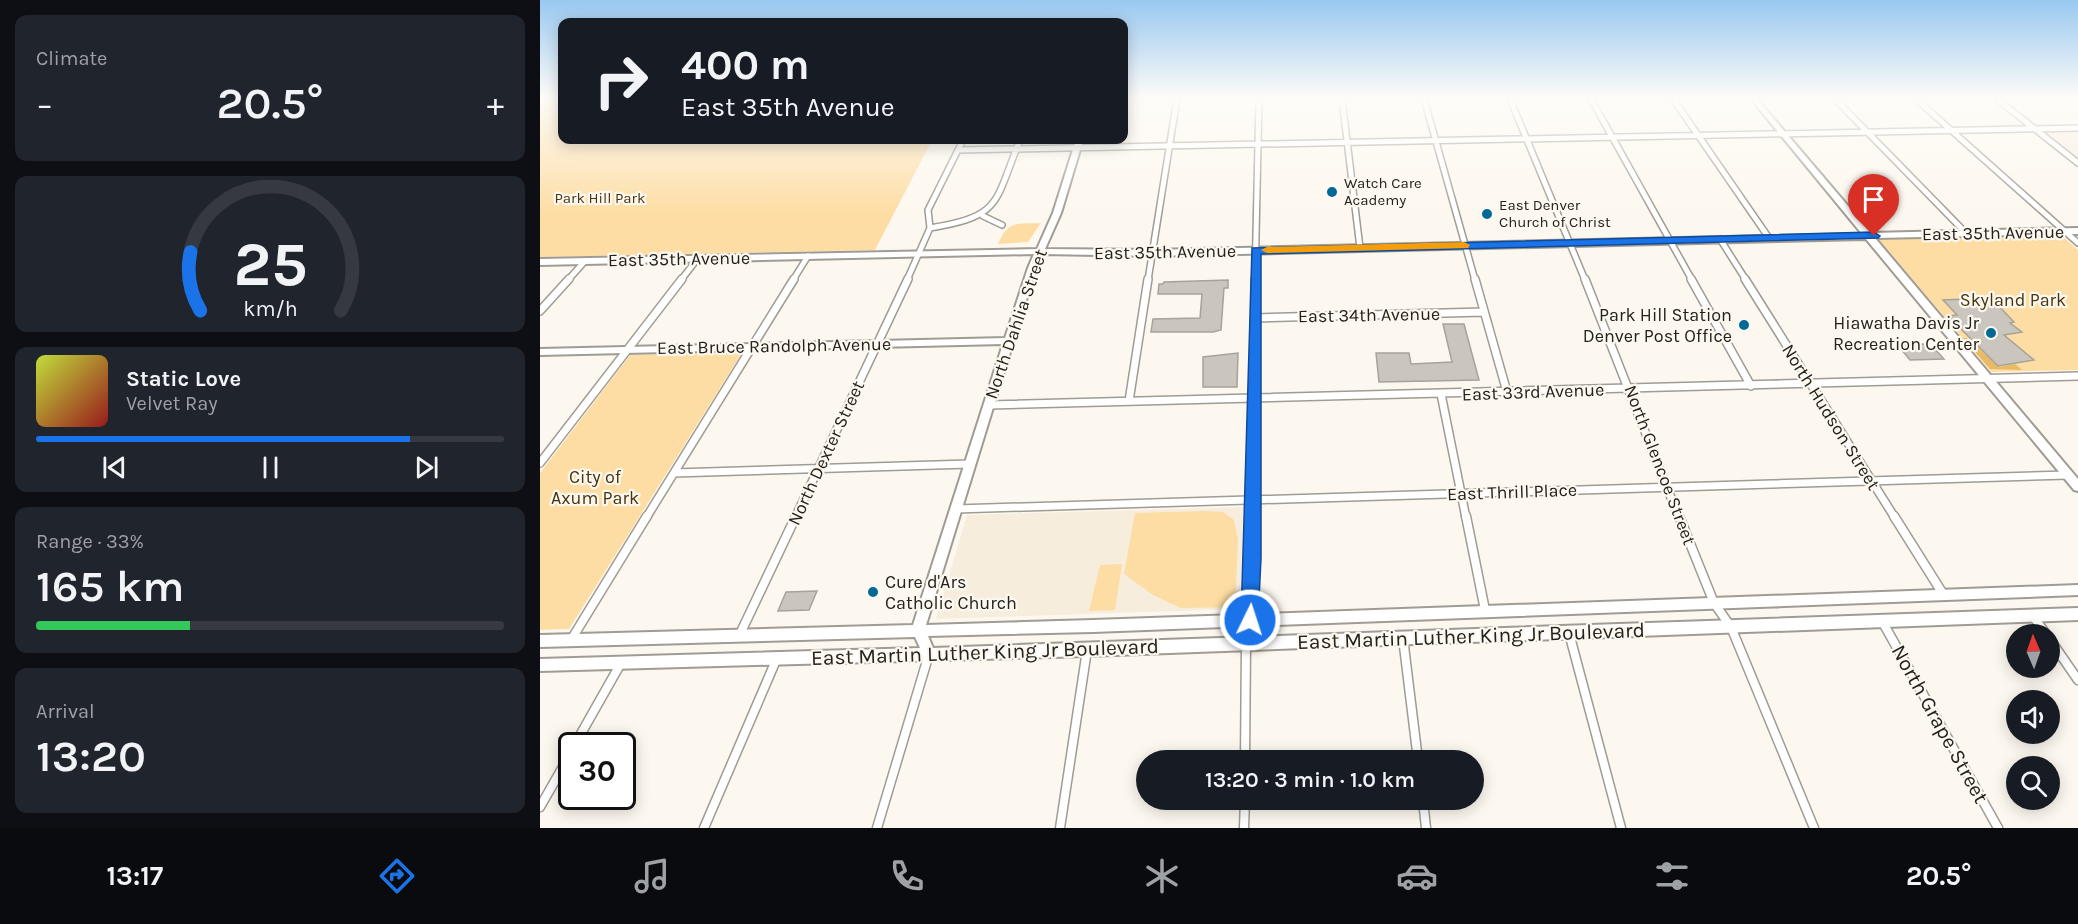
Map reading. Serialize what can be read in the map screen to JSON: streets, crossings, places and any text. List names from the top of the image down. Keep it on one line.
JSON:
{"streets":{"street":["East 35th Avenue","East 34th Avenue","North Dahlia Street","East Bruce Randolph Avenue","East 33rd Avenue","North Hudson Street","North Dexter Street","North Glencoe Street","East Thrill Place","East Martin Luther King Jr Boulevard","North Grape Street"]},"crossings":[["East 35th Avenue","North Dahlia Street"],["East 35th Avenue","North Hudson Street"],["East 35th Avenue","North Dexter Street"],["East 35th Avenue","North Glencoe Street"],["North Dahlia Street","East Bruce Randolph Avenue"],["North Dahlia Street","East 33rd Avenue"],["North Dahlia Street","East Thrill Place"],["North Dahlia Street","East Martin Luther King Jr Boulevard"],["East Bruce Randolph Avenue","North Dexter Street"],["East 33rd Avenue","North Hudson Street"],["East 33rd Avenue","North Glencoe Street"],["North Hudson Street","East Thrill Place"],["North Hudson Street","East Martin Luther King Jr Boulevard"],["North Dexter Street","East Martin Luther King Jr Boulevard"],["North Glencoe Street","East Thrill Place"],["North Glencoe Street","East Martin Luther King Jr Boulevard"],["East Martin Luther King Jr Boulevard","North Grape Street"]],"parks":["Park Hill Park","Skyland Park","City of Axum Park"],"places":["Watch Care Academy","East Denver Church of Christ","Park Hill Station Denver Post Office","Hiawatha Davis Jr Recreation Center","Cure d'Ars Catholic Church"],"north":"top","page":{"tile":["Climate",["Range · 33%","165 km"],["Arrival","13:20"]],"turn":["400 m","East 35th Avenue"],"heat":["−","20.5°","+"],"song":["Static Love","Velvet Ray"],"limit":"30","trip":"13:20 · 3 min · 1.0 km","tabs":["13:17","20.5°"],"gauge":["25","km/h"]}}
